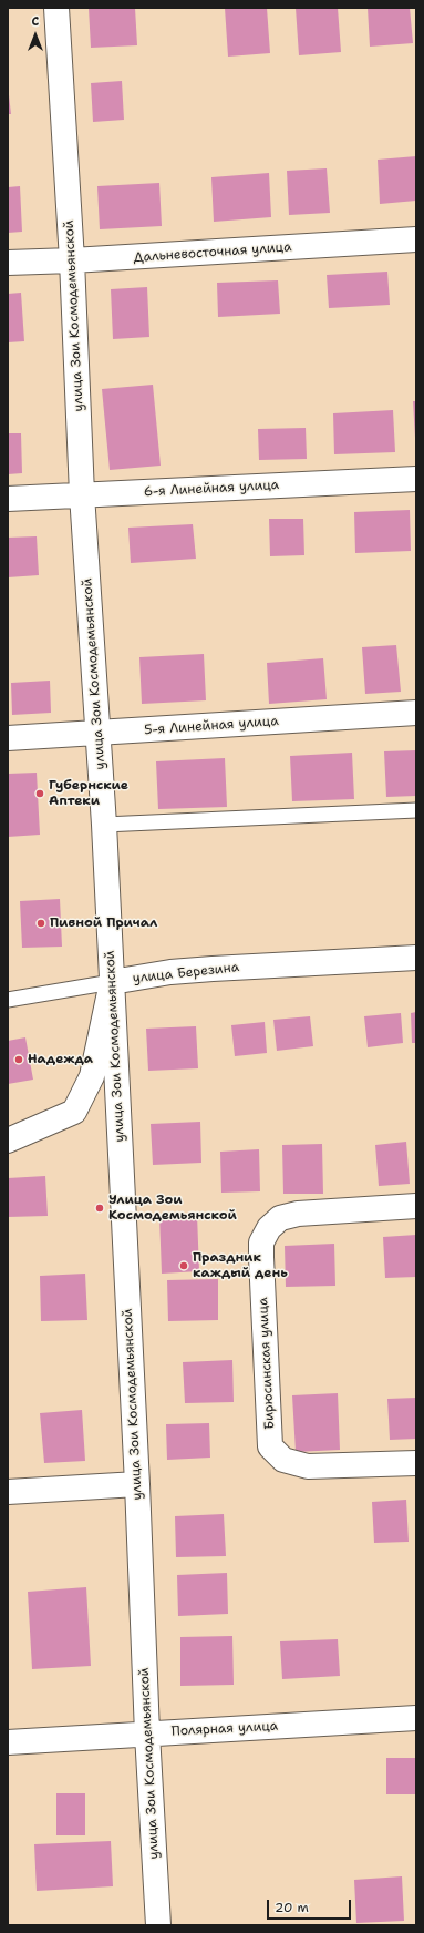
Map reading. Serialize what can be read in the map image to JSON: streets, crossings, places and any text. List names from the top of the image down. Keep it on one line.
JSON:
{"streets":{"street":["Дальневосточная улица","улица Зои Космодемьянской","6-я Линейная улица","5-я Линейная улица","улица Березина","Бирюсинская улица","Полярная улица"]},"crossings":[["Дальневосточная улица","улица Зои Космодемьянской"],["улица Зои Космодемьянской","6-я Линейная улица"],["улица Зои Космодемьянской","5-я Линейная улица"],["улица Зои Космодемьянской","улица Березина"],["улица Зои Космодемьянской","Полярная улица"]],"places":["Губернские Аптеки","Пивной Причал","Надежда","Улица Зои Космодемьянской","Праздник каждый день"],"scale_bar":"20 m","north":"top"}
